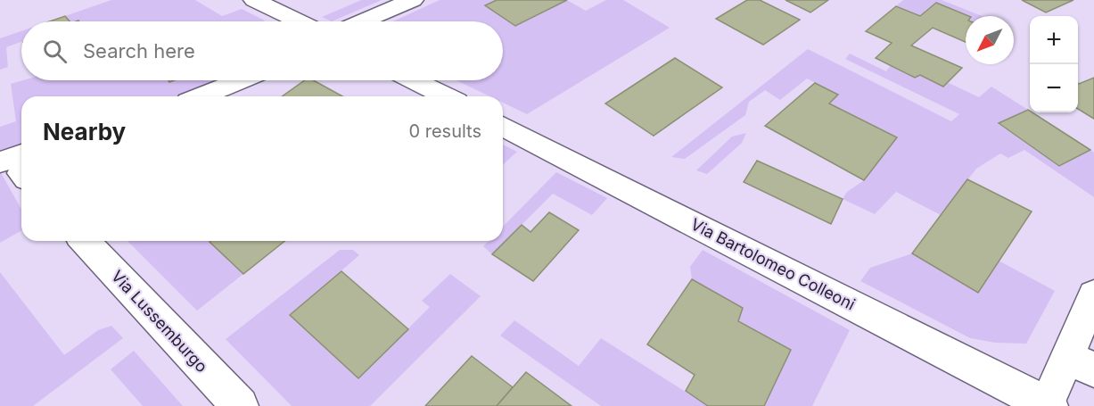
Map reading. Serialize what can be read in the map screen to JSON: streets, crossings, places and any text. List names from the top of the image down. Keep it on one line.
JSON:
{"streets":{"main road":["Via Bartolomeo Colleoni","Via Lussemburgo"]},"north":"bottom left","page":{"map_buttons":["+","−"],"search":"Search here","heading":["Nearby","0 results"]}}
